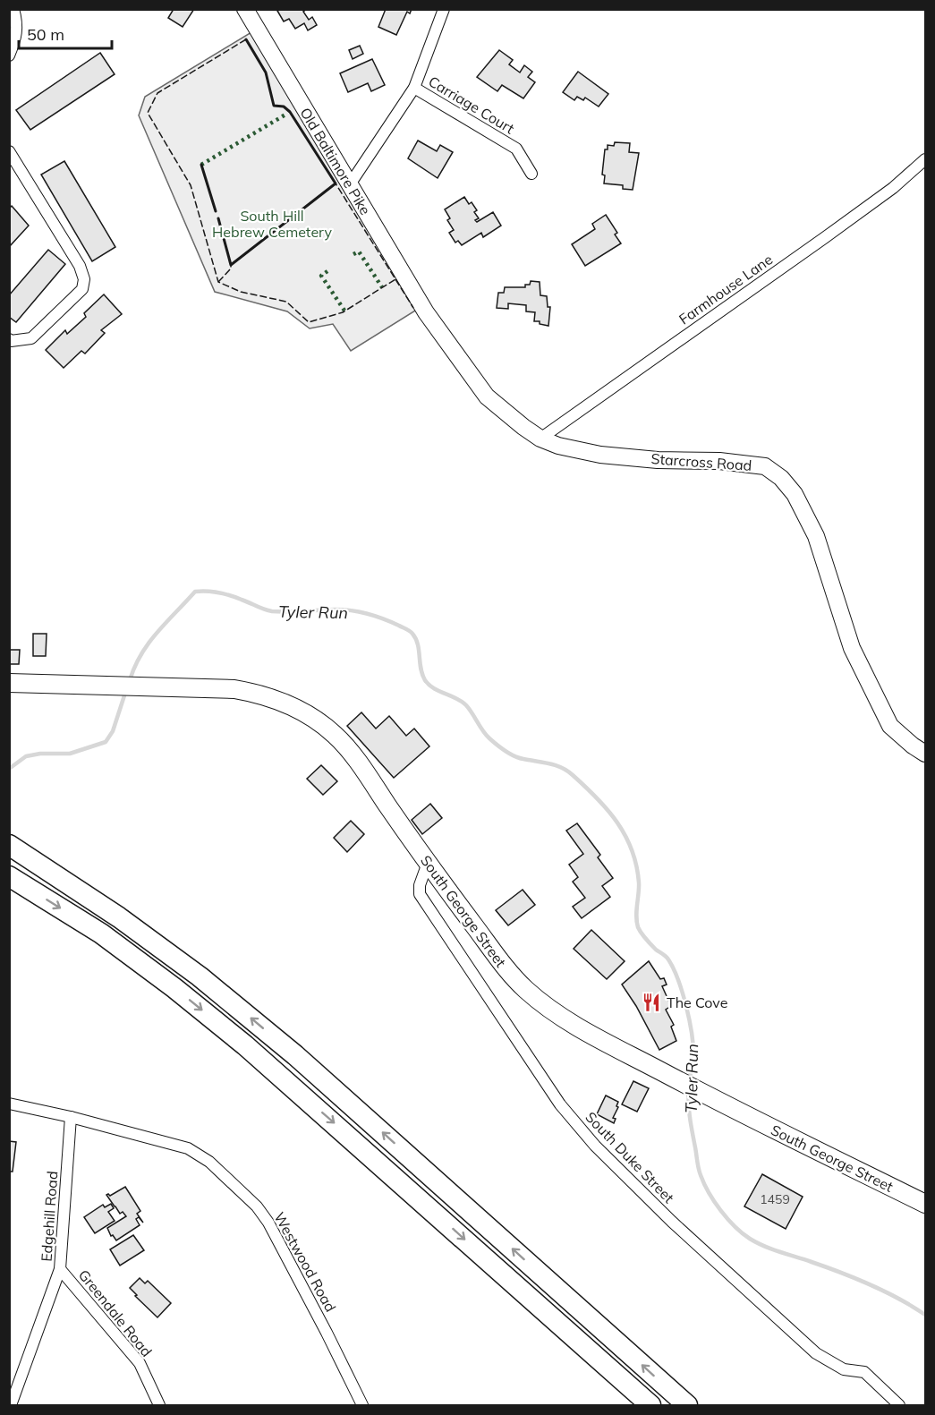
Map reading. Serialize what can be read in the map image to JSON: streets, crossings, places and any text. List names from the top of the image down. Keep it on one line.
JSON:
{"streets":{"main road":["South George Street"],"street":["Carriage Court","Old Baltimore Pike","Farmhouse Lane","Starcross Road","South Duke Street","Edgehill Road","Westwood Road","Greendale Road"]},"crossings":[["Old Baltimore Pike","Starcross Road"],["Farmhouse Lane","Starcross Road"],["South George Street","South Duke Street"],["Edgehill Road","Westwood Road"],["Edgehill Road","Greendale Road"]],"water":["Tyler Run"],"parks":["South Hill Hebrew Cemetery"],"places":{"restaurant":["The Cove"]},"house_numbers":["1459"],"scale_bar":"50 m"}
